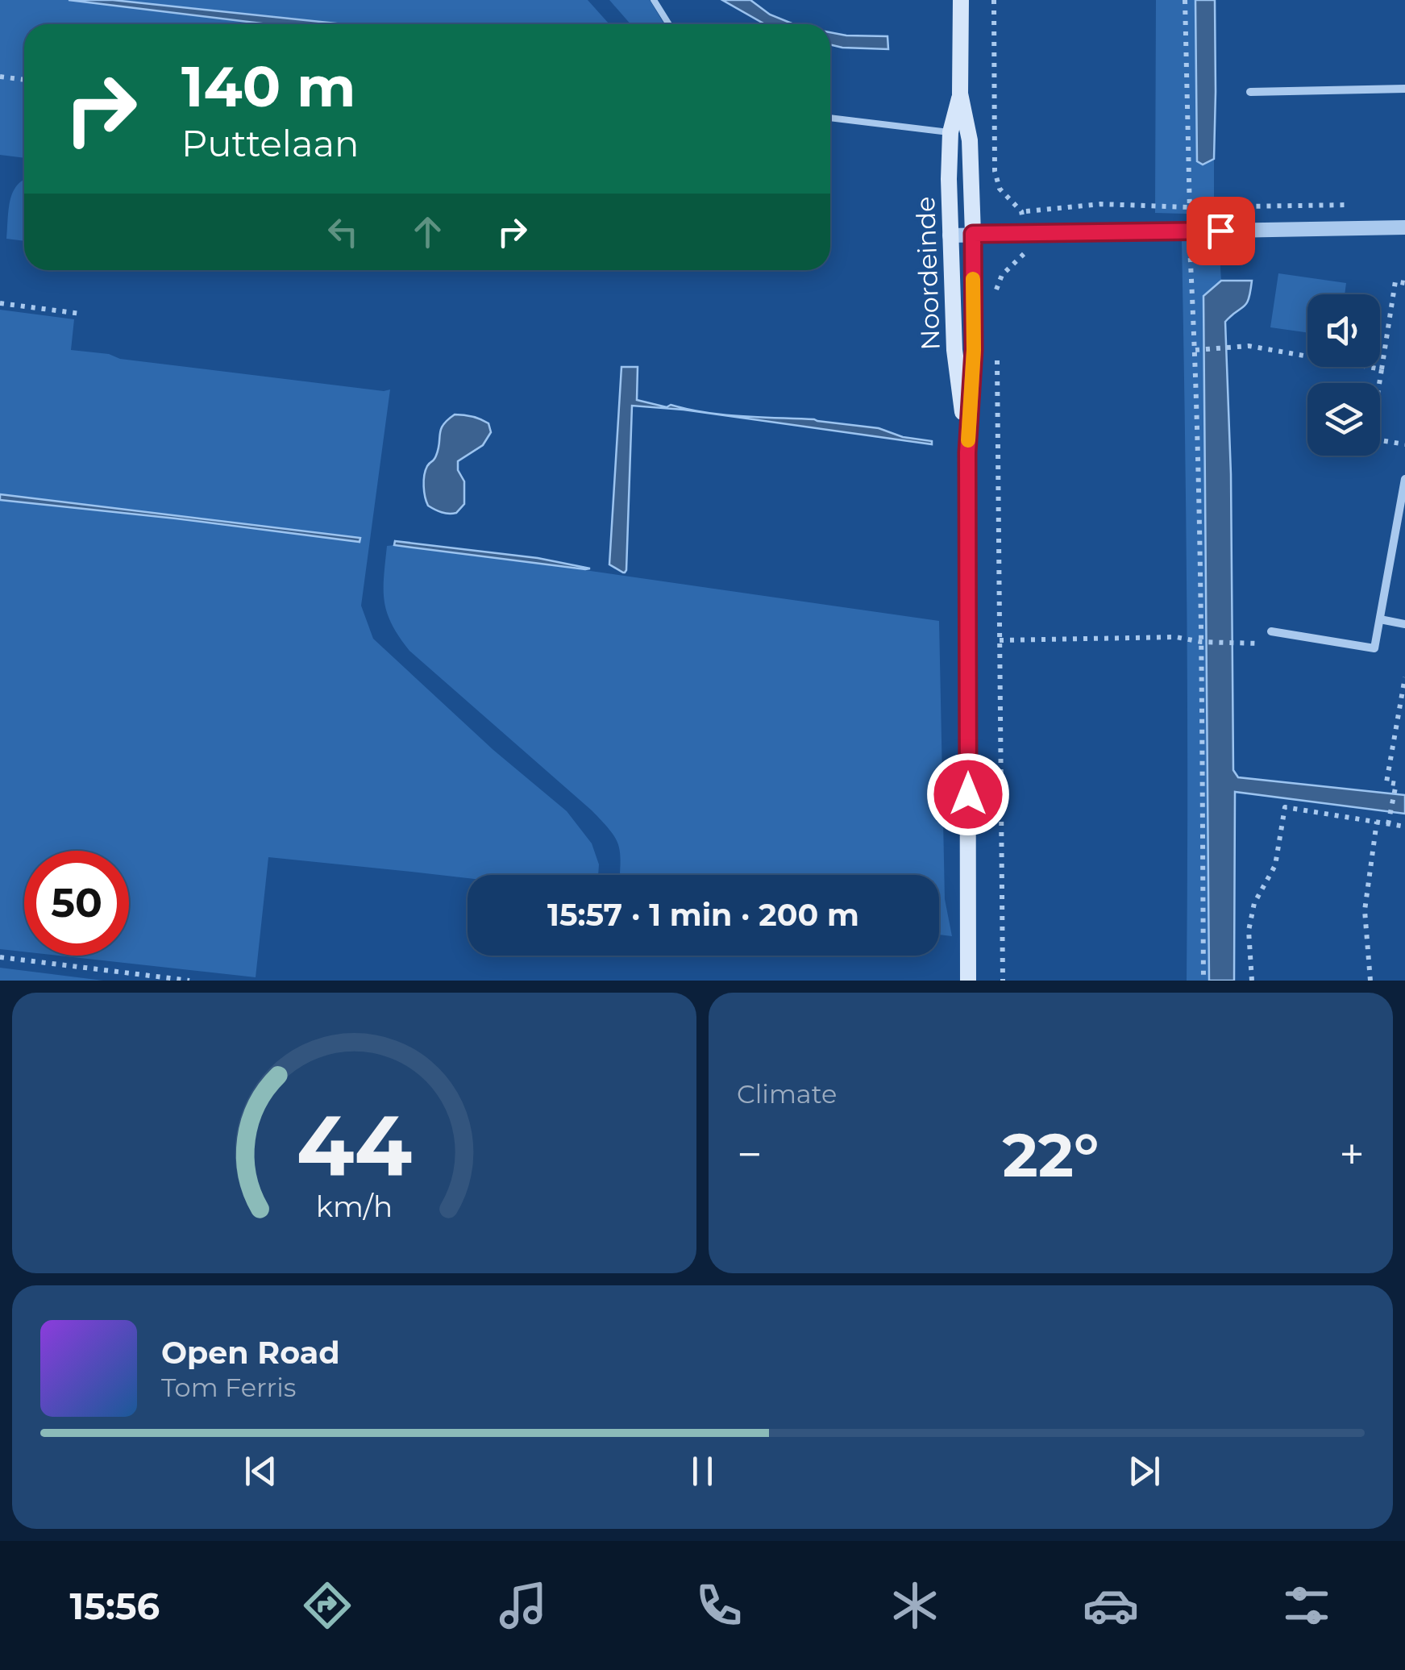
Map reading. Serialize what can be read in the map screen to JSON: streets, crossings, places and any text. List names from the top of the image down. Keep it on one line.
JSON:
{"streets":{"main road":["Noordeinde"]},"page":{"turn":["140 m","Puttelaan"],"limit":"50","trip":"15:57 · 1 min · 200 m","tile":"Climate","heat":["−","22°","+"],"song":["Open Road","Tom Ferris"],"tabs":"15:56","gauge":["44","km/h"]}}
